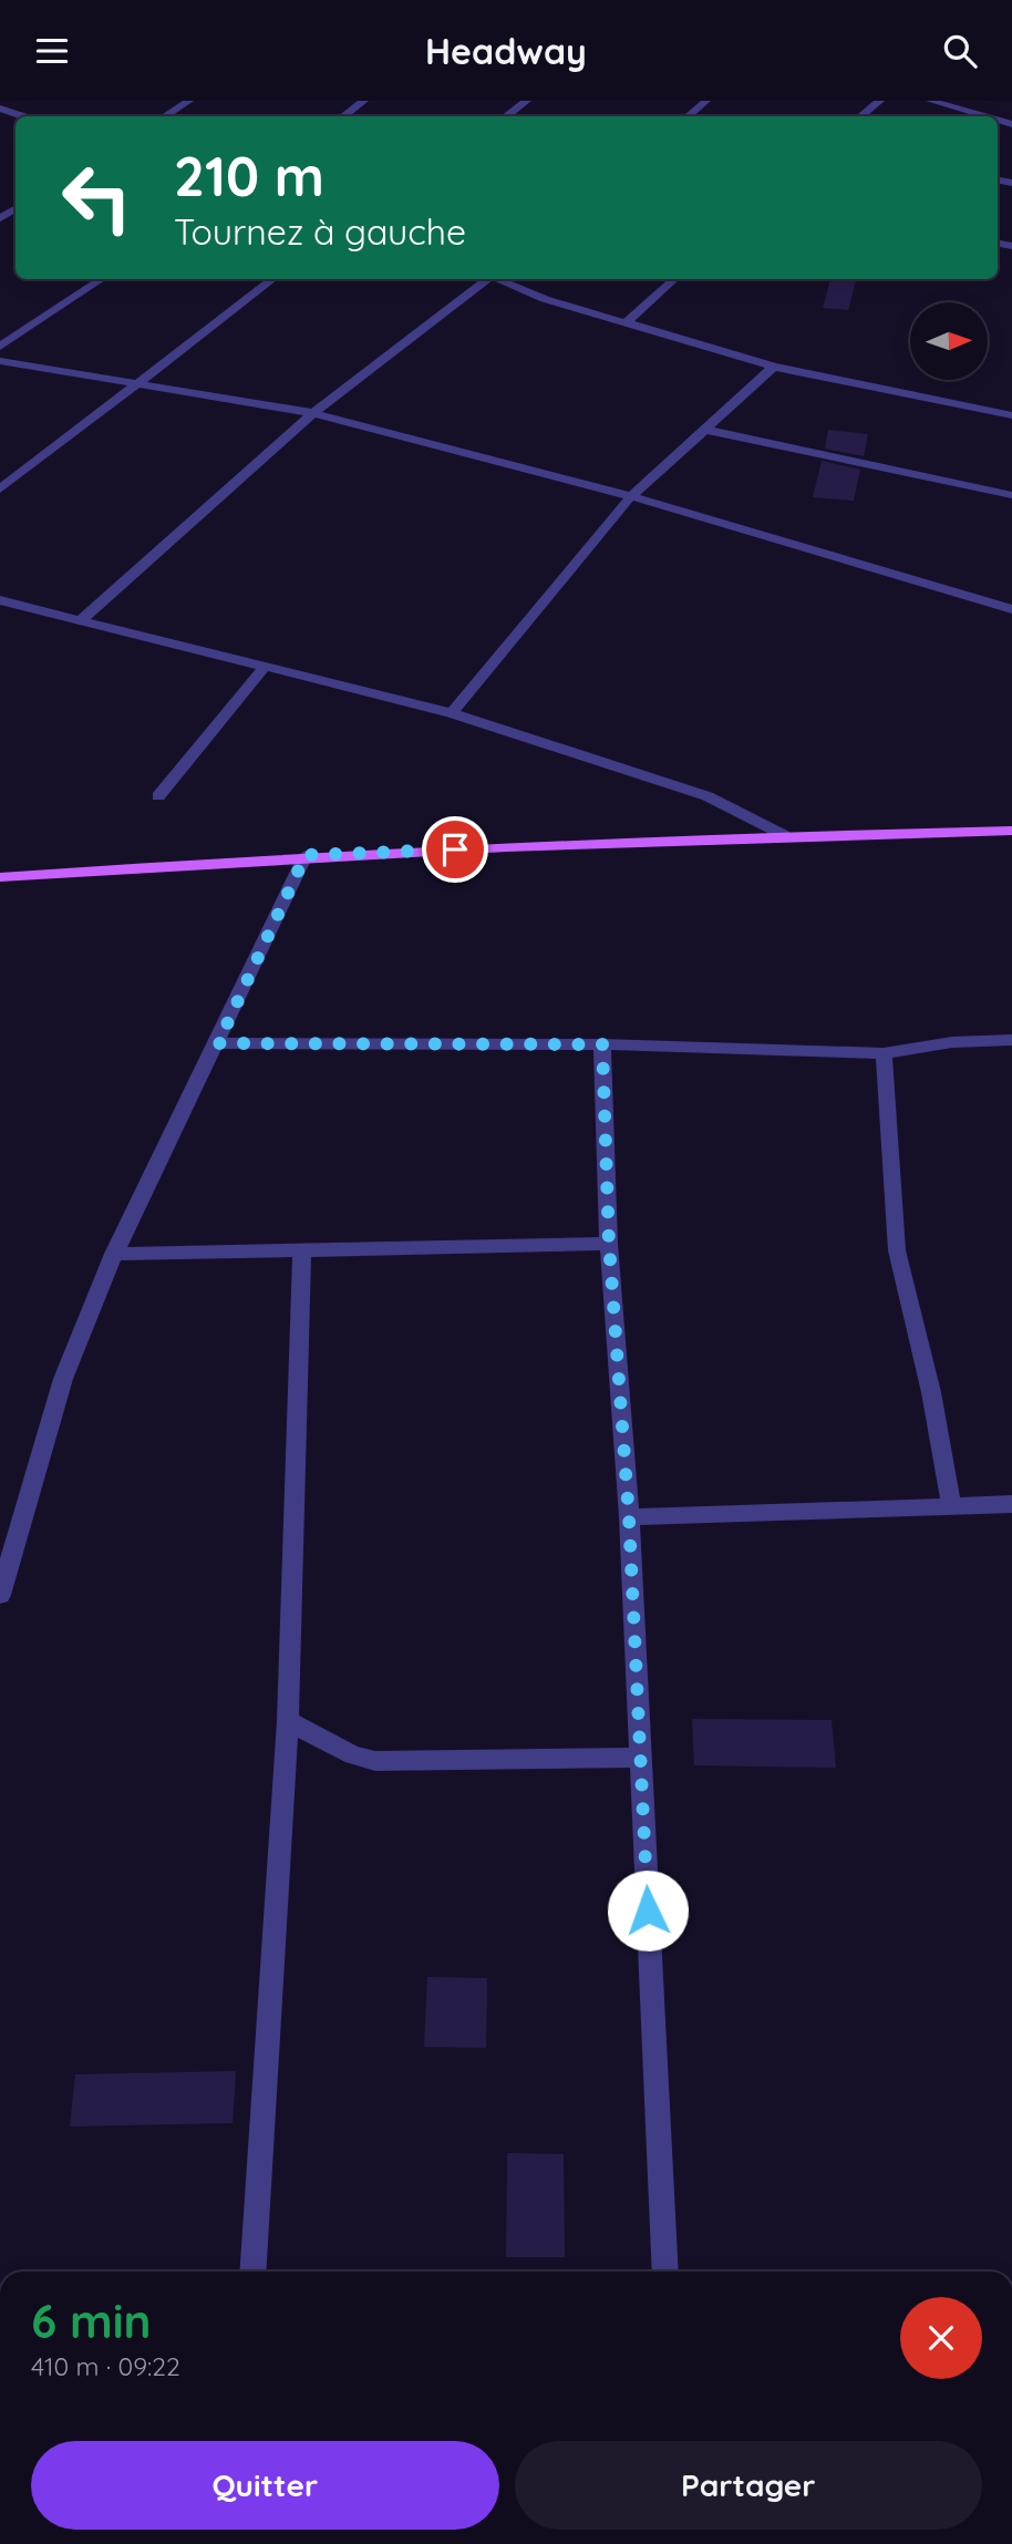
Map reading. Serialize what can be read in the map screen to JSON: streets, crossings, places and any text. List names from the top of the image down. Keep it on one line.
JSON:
{"north":"right","page":{"header":"Headway","turn":["210 m","Tournez à gauche"],"heading":["6 min","410 m · 09:22"],"buttons":["Quitter","Partager"]}}
